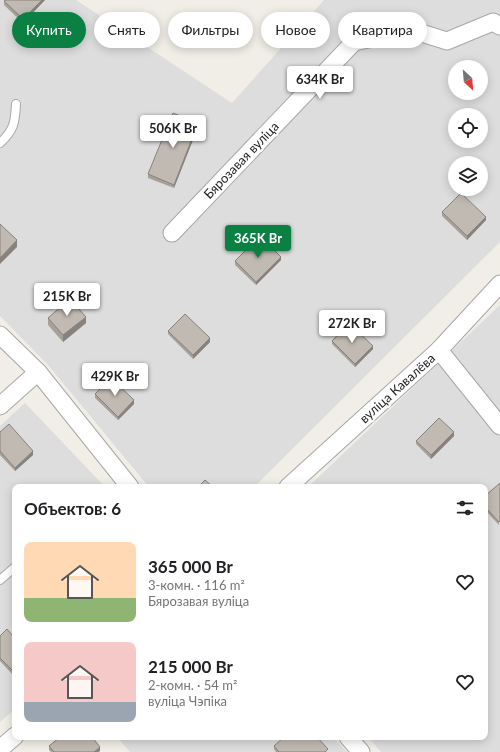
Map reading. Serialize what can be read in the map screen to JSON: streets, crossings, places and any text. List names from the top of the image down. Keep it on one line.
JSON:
{"streets":{"street":["Бярозавая вуліца","вуліца Кавалёва"]},"north":"bottom right","page":{"chip":["Купить","Снять","Фильтры","Новое","Квартира"],"price":["634K Br","506K Br","365K Br","215K Br","272K Br","429K Br"],"heading":"Объектов: 6","list":[{"name":"365 000 Br","note":"3-комн. · 116 m² · Бярозавая вуліца"},{"name":"215 000 Br","note":"2-комн. · 54 m² · вуліца Чэпіка"}]}}
